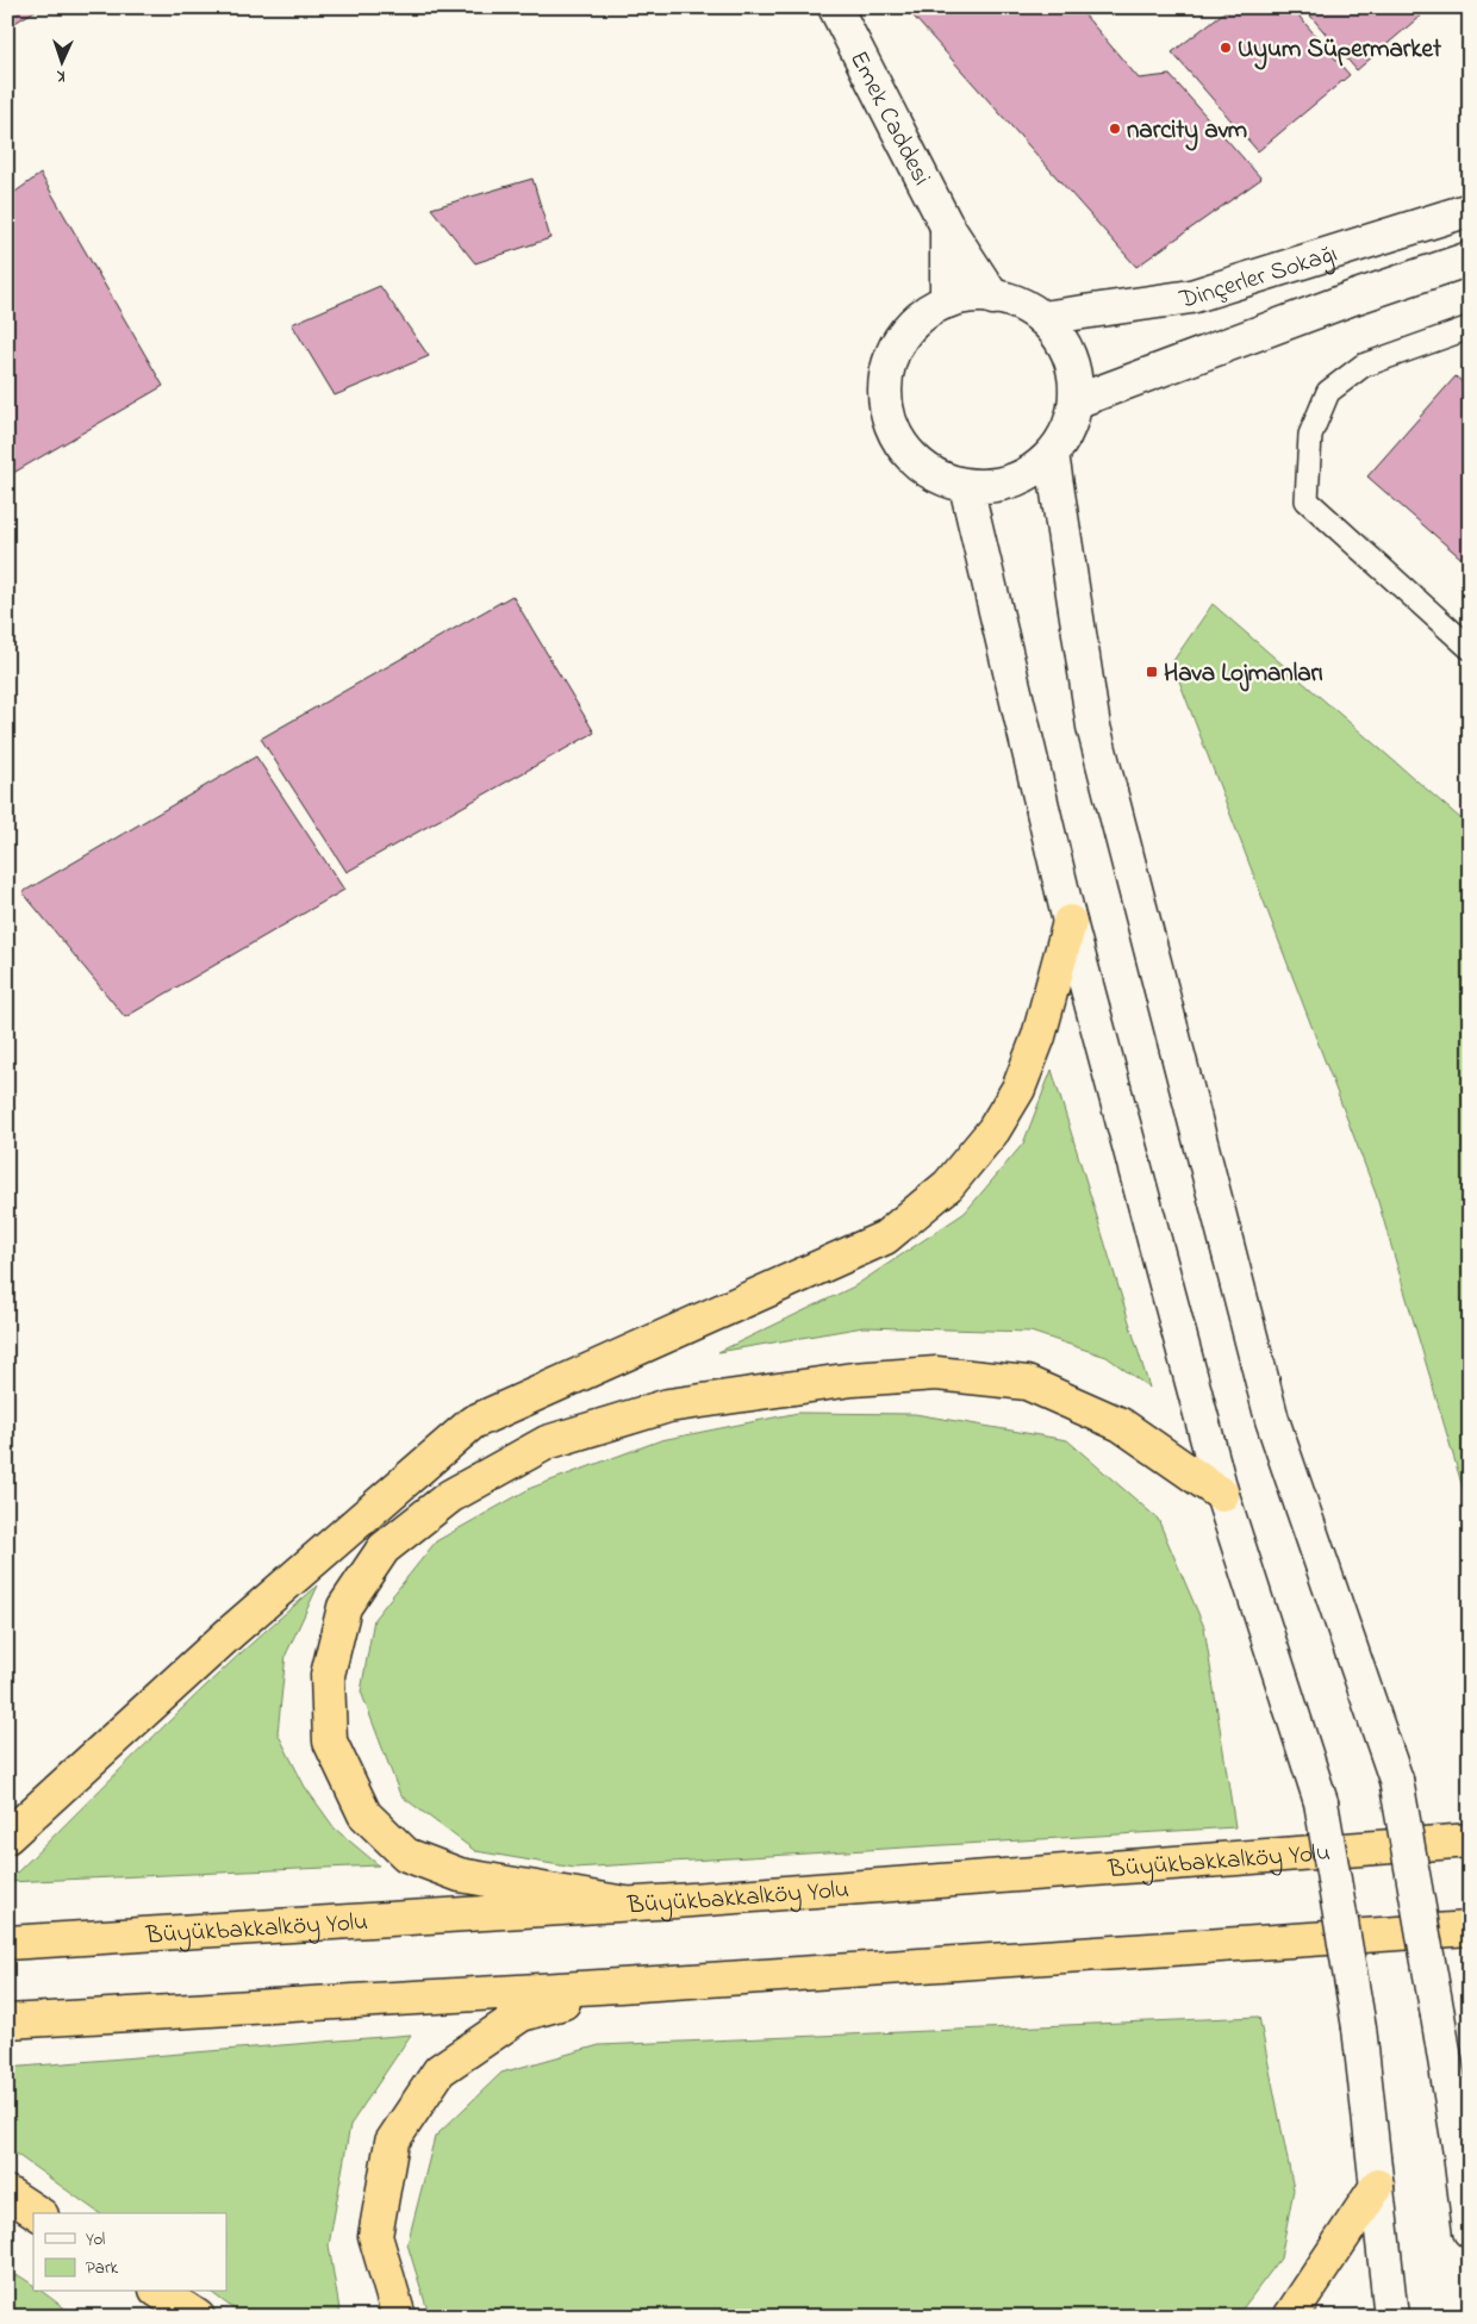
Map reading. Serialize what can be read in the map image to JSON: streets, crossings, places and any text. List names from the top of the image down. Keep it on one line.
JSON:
{"streets":{"highway":["Büyükbakkalköy Yolu"],"main road":["Emek Caddesi","Dinçerler Sokağı"]},"crossings":[["Emek Caddesi","Dinçerler Sokağı"]],"places":{"other":["Uyum Süpermarket","narcity avm"],"transit":["Hava Lojmanları"]},"legend":["Yol","Park"],"north":"bottom"}
